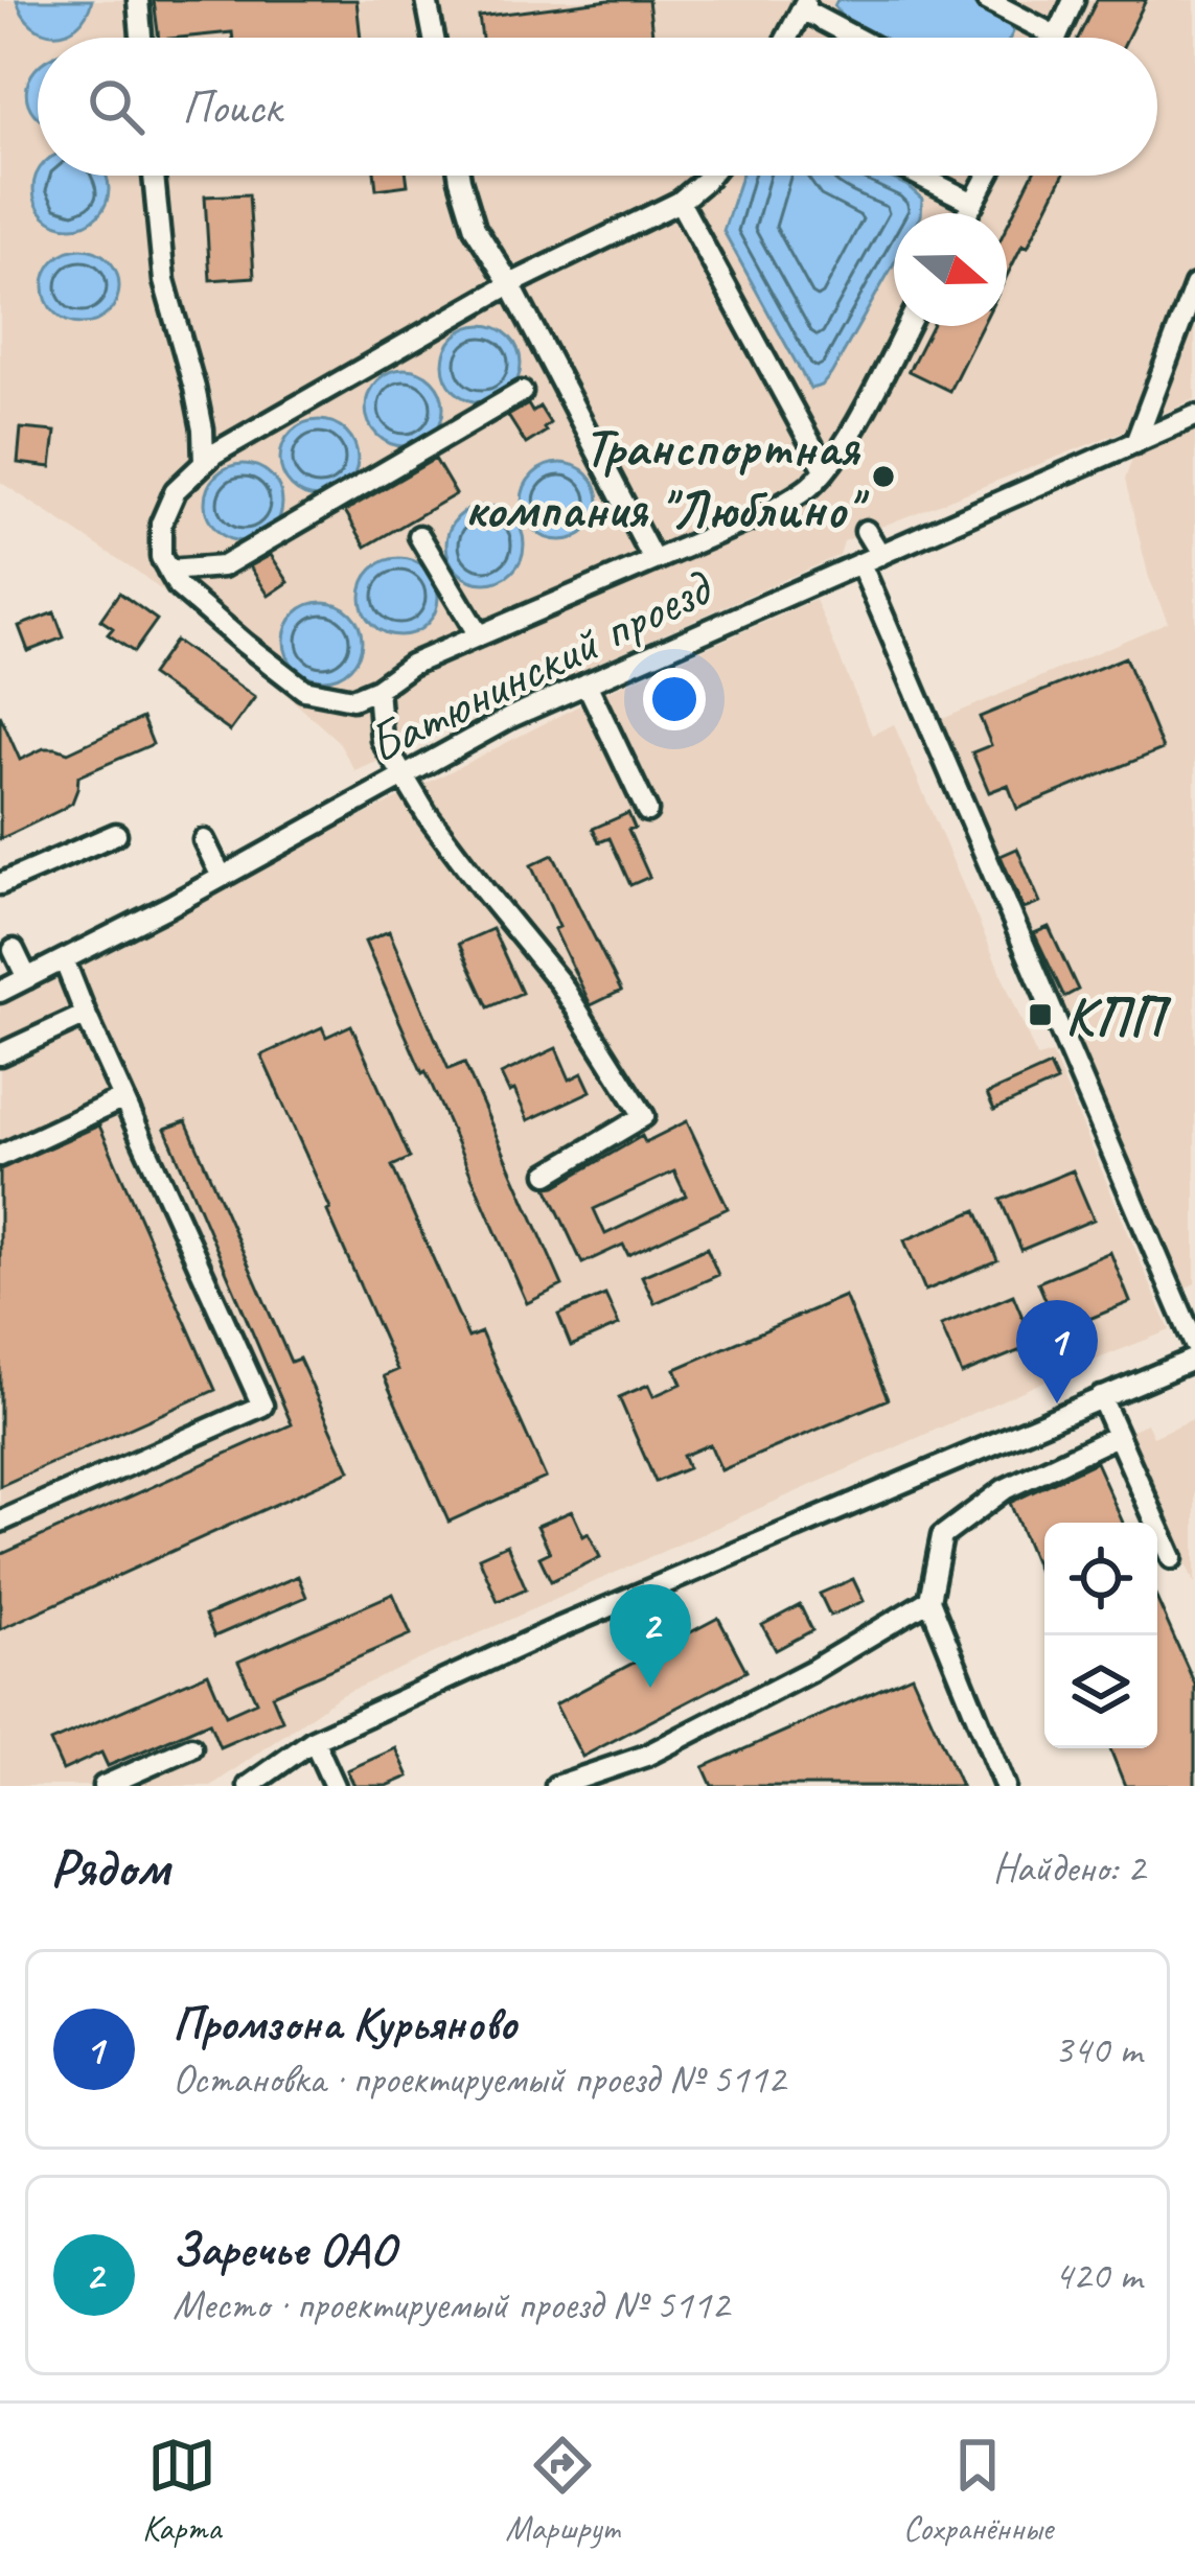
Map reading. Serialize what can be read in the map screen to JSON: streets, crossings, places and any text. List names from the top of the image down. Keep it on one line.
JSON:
{"streets":{"street":["Батюнинский проезд"]},"places":{"other":["Транспортная компания \"Люблино\""],"transit":["КПП"]},"north":"right","page":{"search":"Поиск","pins":["1","2"],"heading":["Рядом","Найдено: 2"],"list":[{"mark":"1","name":"Промзона Курьяново","note":"Остановка · проектируемый проезд № 5112","value":"340 m"},{"mark":"2","name":"Заречье ОАО","note":"Место · проектируемый проезд № 5112","value":"420 m"}],"nav":["Карта","Маршрут","Сохранённые"]}}
